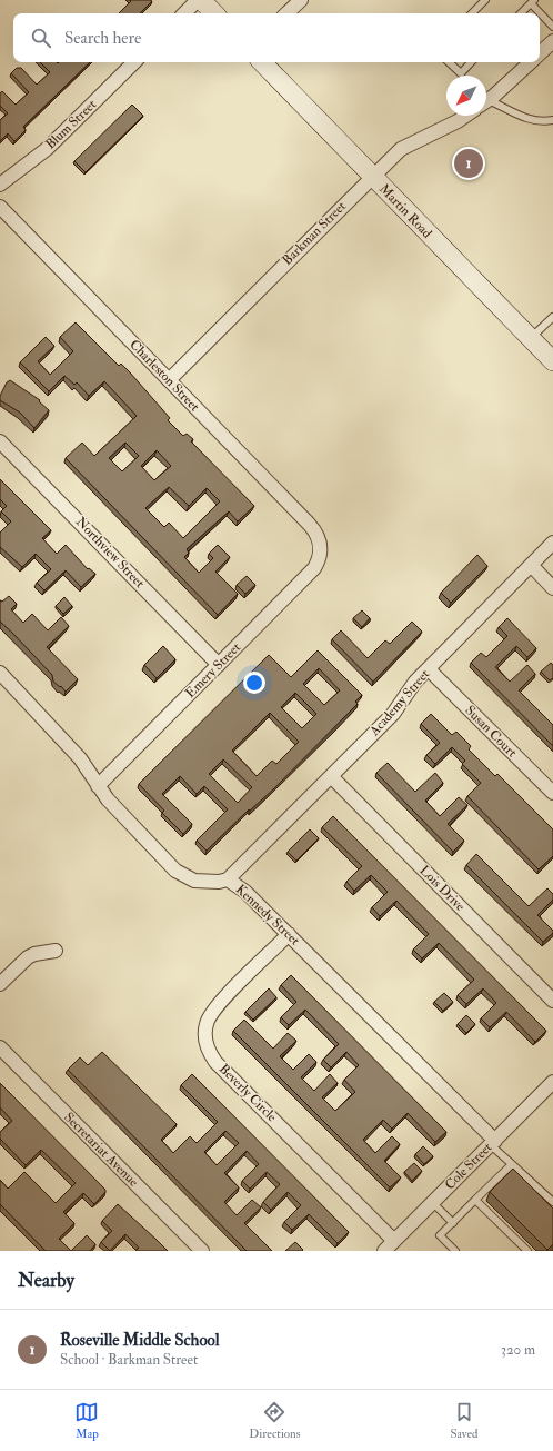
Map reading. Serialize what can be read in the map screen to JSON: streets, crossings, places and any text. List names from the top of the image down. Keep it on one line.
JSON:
{"streets":{"street":["Blum Street","Martin Road","Barkman Street","Charleston Street","Northview Street","Emery Street","Academy Street","Susan Court","Lois Drive","Kennedy Street","Beverly Circle","Secretariat Avenue","Cole Street"]},"crossings":[["Martin Road","Barkman Street"],["Barkman Street","Charleston Street"],["Charleston Street","Emery Street"],["Northview Street","Emery Street"],["Emery Street","Kennedy Street"],["Academy Street","Susan Court"],["Academy Street","Lois Drive"],["Academy Street","Kennedy Street"],["Kennedy Street","Beverly Circle"],["Kennedy Street","Cole Street"],["Beverly Circle","Cole Street"]],"north":"bottom left","page":{"search":"Search here","pins":"1","heading":"Nearby","list":[{"mark":"1","name":"Roseville Middle School","note":"School · Barkman Street","value":"320 m"}],"nav":["Map","Directions","Saved"]}}
